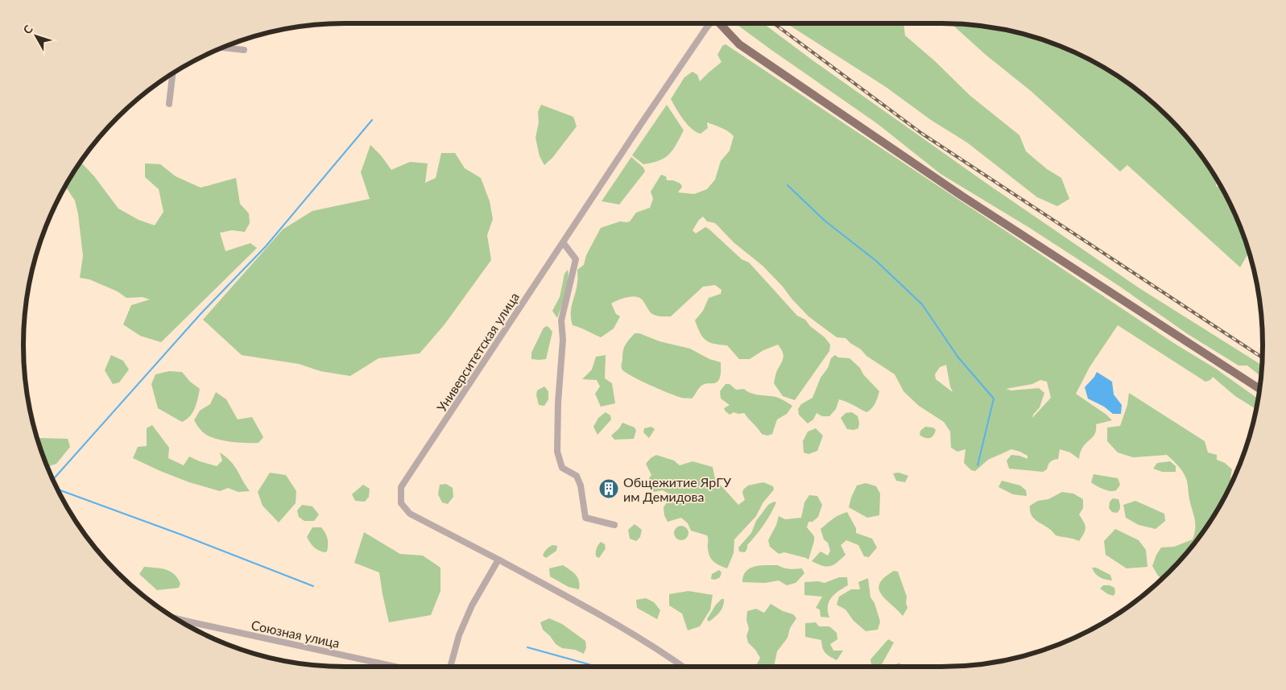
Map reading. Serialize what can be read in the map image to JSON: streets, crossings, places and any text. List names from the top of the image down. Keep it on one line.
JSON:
{"streets":{"street":["Университетская улица","Союзная улица"]},"places":{"building":["Общежитие ЯрГУ им Демидова"]},"north":"top left"}
